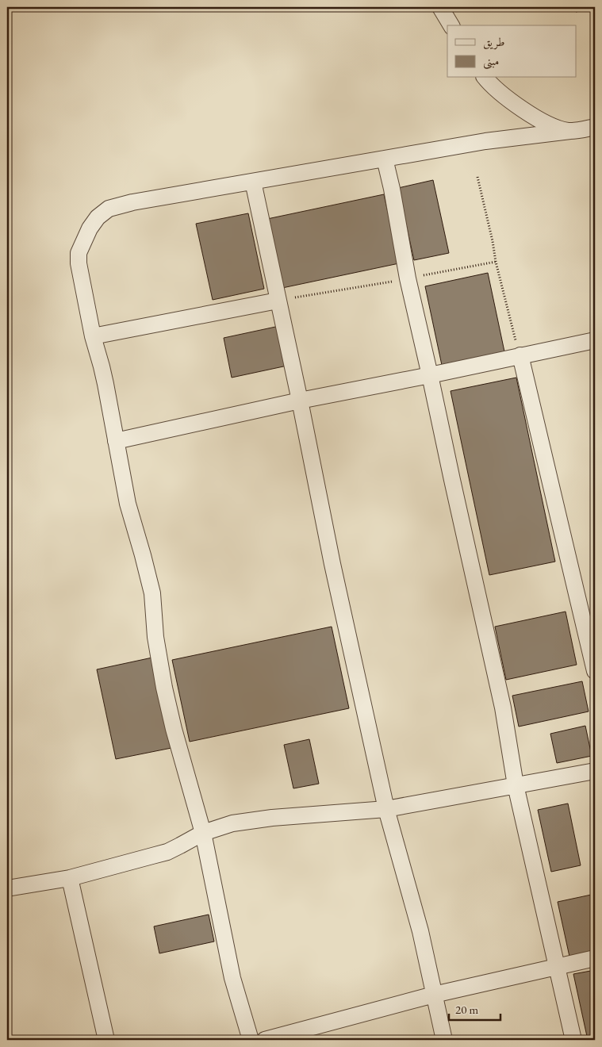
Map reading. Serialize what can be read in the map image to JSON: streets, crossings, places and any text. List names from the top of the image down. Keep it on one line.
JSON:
{"legend":["طريق","مبنى"],"scale_bar":"20 m"}
